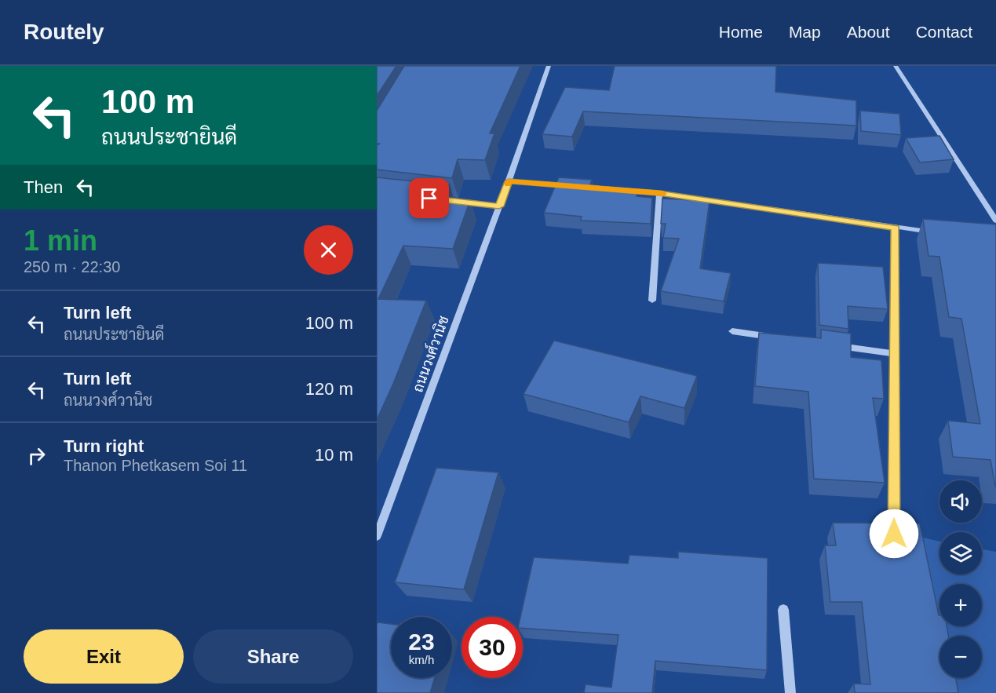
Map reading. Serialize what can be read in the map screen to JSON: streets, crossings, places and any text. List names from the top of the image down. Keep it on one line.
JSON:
{"streets":{"street":["ถนนวงศ์วานิช"]},"page":{"header":"Routely","nav":["Home","Map","About","Contact"],"turn":["100 m","ถนนประชายินดี"],"then":"Then","heading":["1 min","250 m · 22:30"],"list":[{"name":"Turn left","note":"ถนนประชายินดี","value":"100 m"},{"name":"Turn left","note":"ถนนวงศ์วานิช","value":"120 m"},{"name":"Turn right","note":"Thanon Phetkasem Soi 11","value":"10 m"}],"map_buttons":["+","−"],"speed":"23 km/h","limit":"30","buttons":["Exit","Share"]}}
